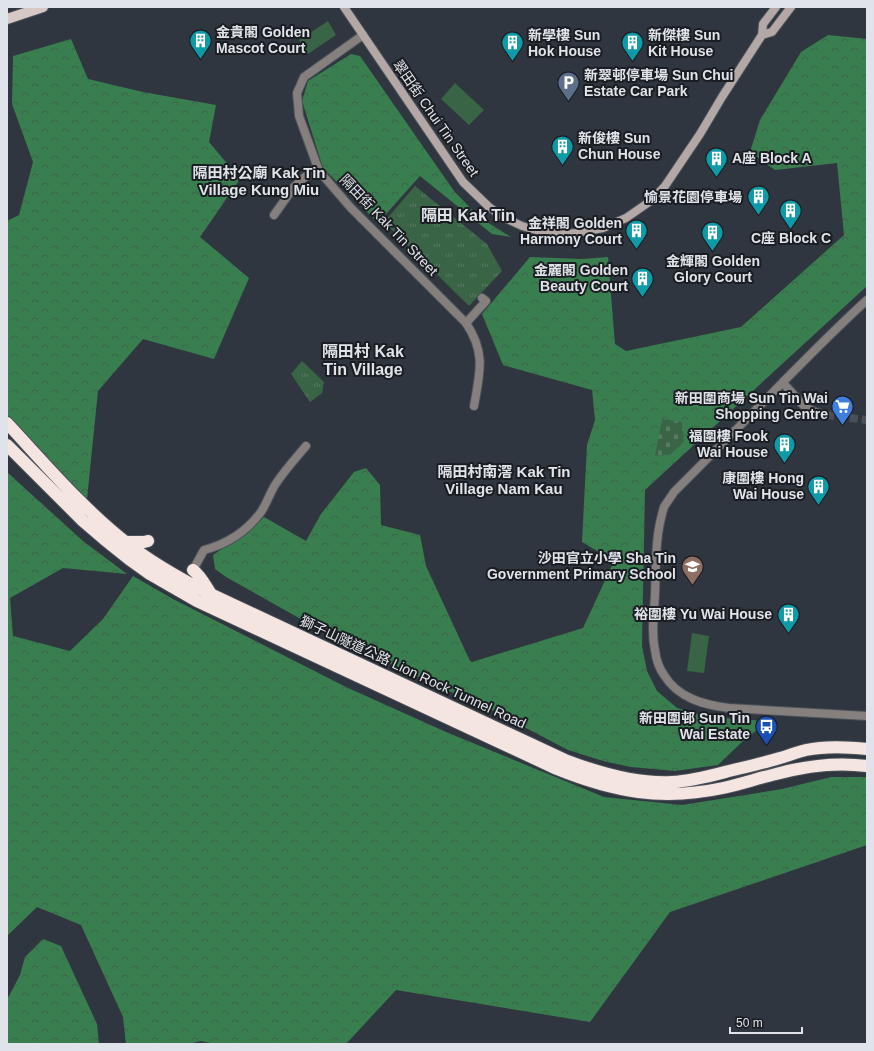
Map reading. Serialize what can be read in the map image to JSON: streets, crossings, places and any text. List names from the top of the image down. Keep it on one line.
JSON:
{"streets":{"highway":["獅子山隧道公路 Lion Rock Tunnel Road"],"street":["翠田街 Chui Tin Street","隔田街 Kak Tin Street"]},"crossings":[["翠田街 Chui Tin Street","隔田街 Kak Tin Street"]],"districts":["隔田村公廟 Kak Tin Village Kung Miu","隔田 Kak Tin","隔田村 Kak Tin Village","隔田村南滘 Kak Tin Village Nam Kau"],"places":{"building":["金貴閣 Golden Mascot Court","新學樓 Sun Hok House","新傑樓 Sun Kit House","新俊樓 Sun Chun House","A座 Block A","愉景花園停車場","C座 Block C","金祥閣 Golden Harmony Court","金輝閣 Golden Glory Court","金麗閣 Golden Beauty Court","福圍樓 Fook Wai House","康圍樓 Hong Wai House","裕圍樓 Yu Wai House"],"parking":["新翠邨停車場 Sun Chui Estate Car Park"],"supermarket":["新田圍商場 Sun Tin Wai Shopping Centre"],"school or university":["沙田官立小學 Sha Tin Government Primary School"],"bus stop":["新田圍邨 Sun Tin Wai Estate"]},"scale_bar":"50 m"}
